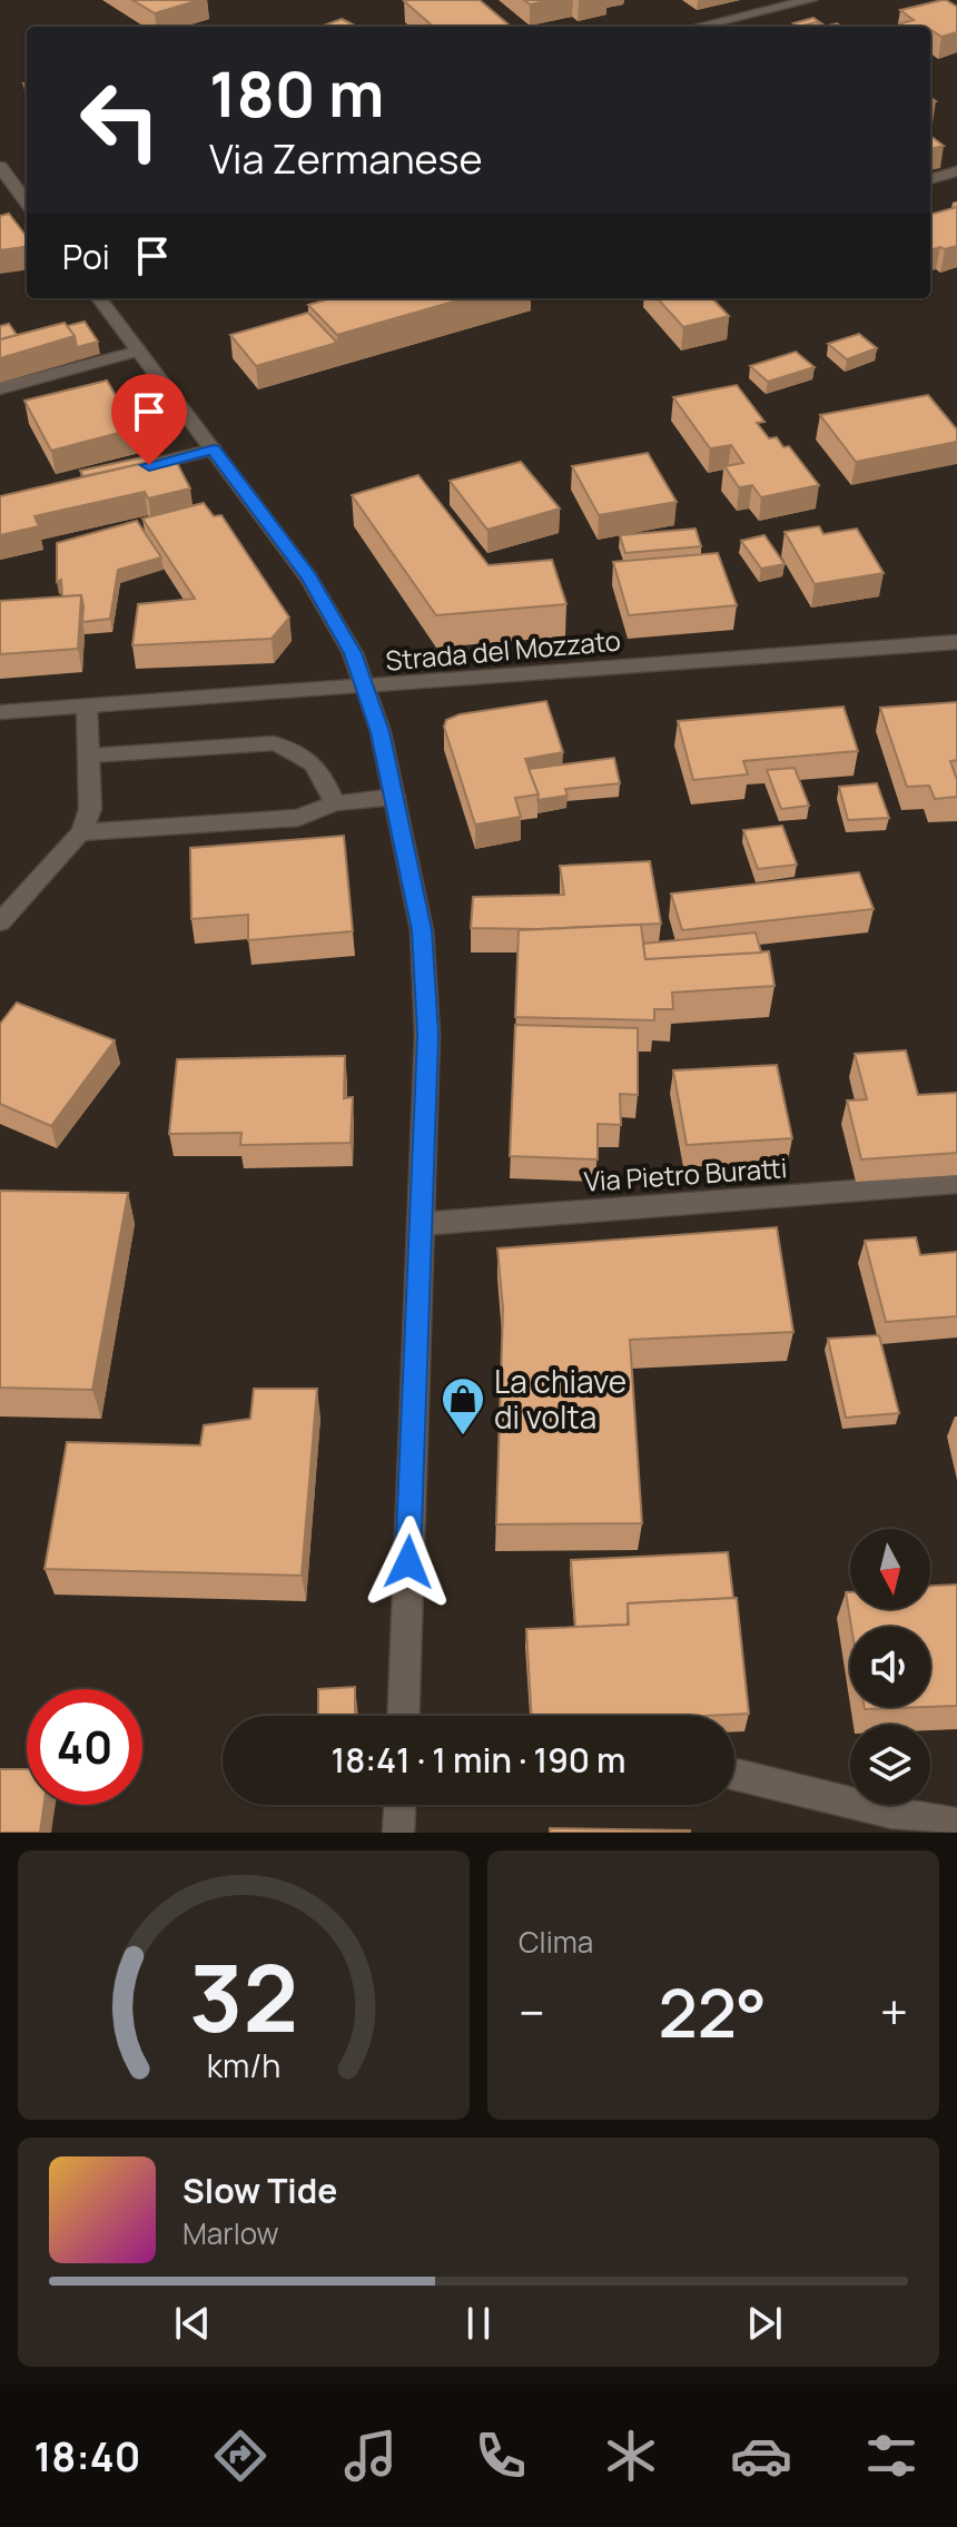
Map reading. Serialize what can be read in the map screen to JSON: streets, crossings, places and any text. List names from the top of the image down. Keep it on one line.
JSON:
{"streets":{"street":["Strada del Mozzato","Via Pietro Buratti"]},"places":{"shop":["La chiave di volta"]},"north":"bottom","page":{"turn":["180 m","Via Zermanese"],"then":"Poi","limit":"40","trip":"18:41 · 1 min · 190 m","tile":"Clima","heat":["−","22°","+"],"song":["Slow Tide","Marlow"],"tabs":"18:40","gauge":["32","km/h"]}}
